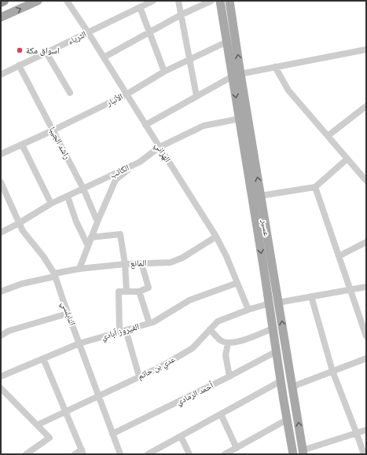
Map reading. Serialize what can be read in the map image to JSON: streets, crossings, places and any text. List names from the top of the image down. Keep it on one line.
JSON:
{"streets":{"main road":["عسير"],"street":["الثرياء","الأنبار","راشد الجيبا","الهزاني","الكاتب","المانع","النابلسي","الفيروز آبادي","عدي بن حاتم","أحمد الرمادي"]},"crossings":[["الثرياء","راشد الجيبا"],["الثرياء","الهزاني"],["الأنبار","راشد الجيبا"],["الأنبار","الهزاني"],["الأنبار","عسير"],["راشد الجيبا","الكاتب"],["الهزاني","الكاتب"],["الهزاني","المانع"],["الهزاني","الفيروز آبادي"],["الهزاني","عدي بن حاتم"],["الكاتب","عسير"],["الكاتب","النابلسي"],["عسير","عدي بن حاتم"],["عسير","أحمد الرمادي"],["المانع","النابلسي"],["النابلسي","الفيروز آبادي"],["النابلسي","عدي بن حاتم"],["النابلسي","أحمد الرمادي"]],"places":["اسواق مكة"]}
